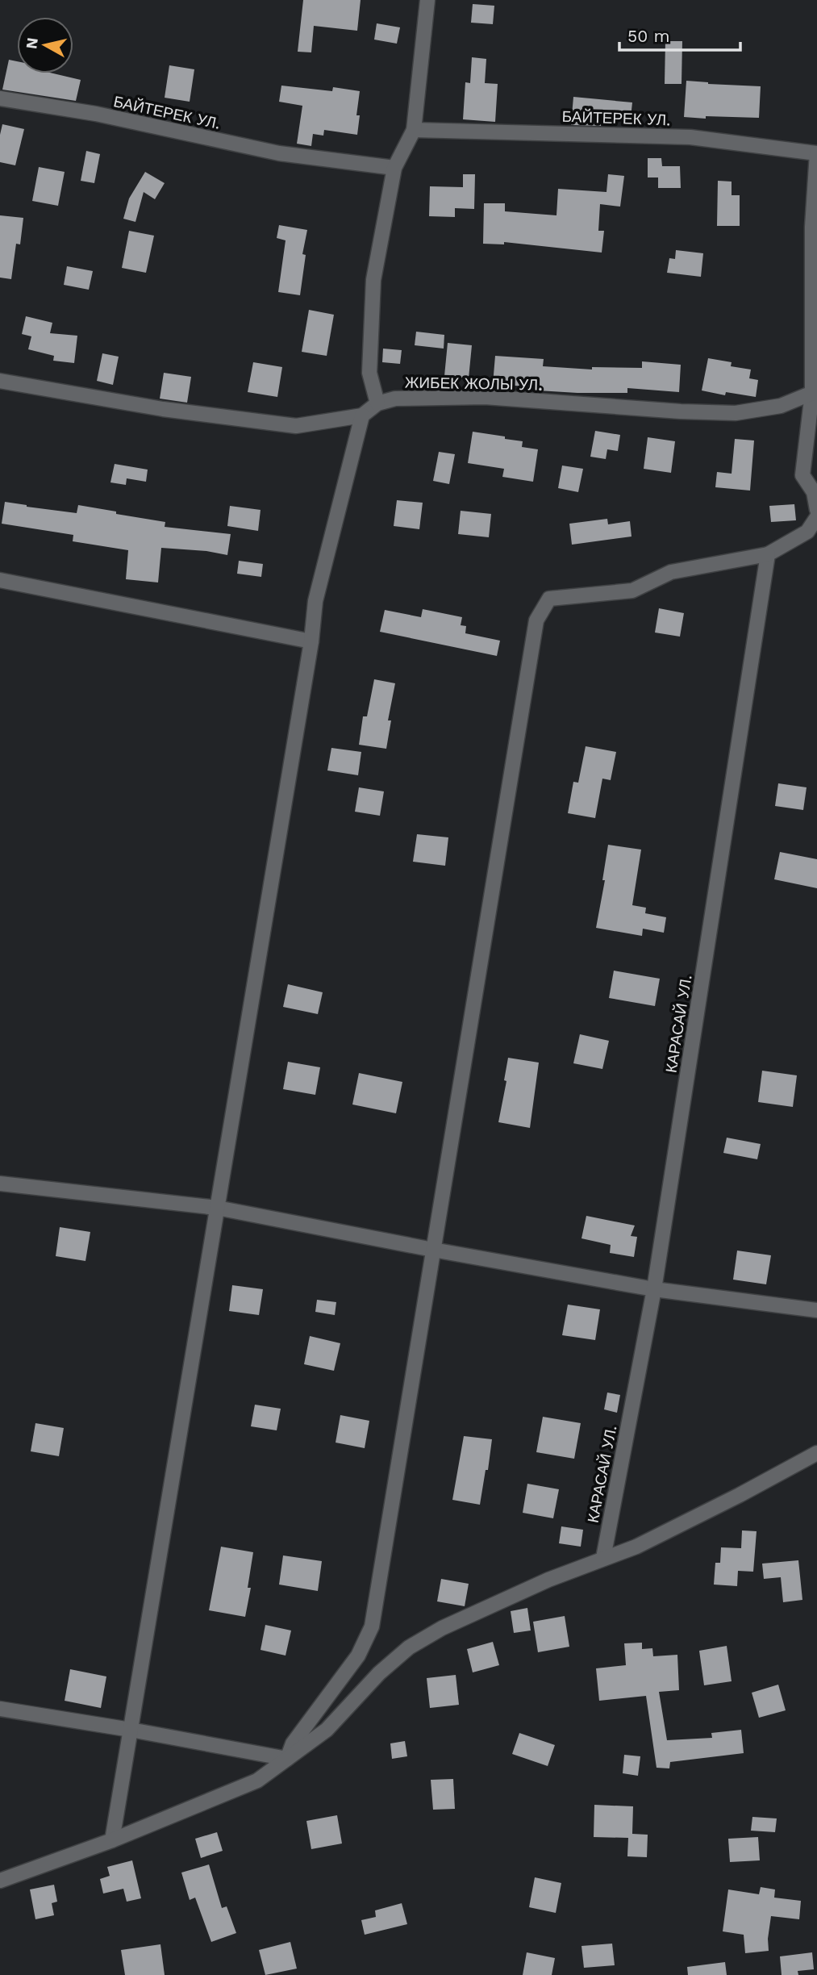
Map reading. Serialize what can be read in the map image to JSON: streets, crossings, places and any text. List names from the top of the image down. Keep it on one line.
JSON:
{"streets":{"street":["БАЙТЕРЕК УЛ.","ЖИБЕК ЖОЛЫ УЛ.","КАРАСАЙ УЛ."]},"scale_bar":"50 m","north":"left"}
